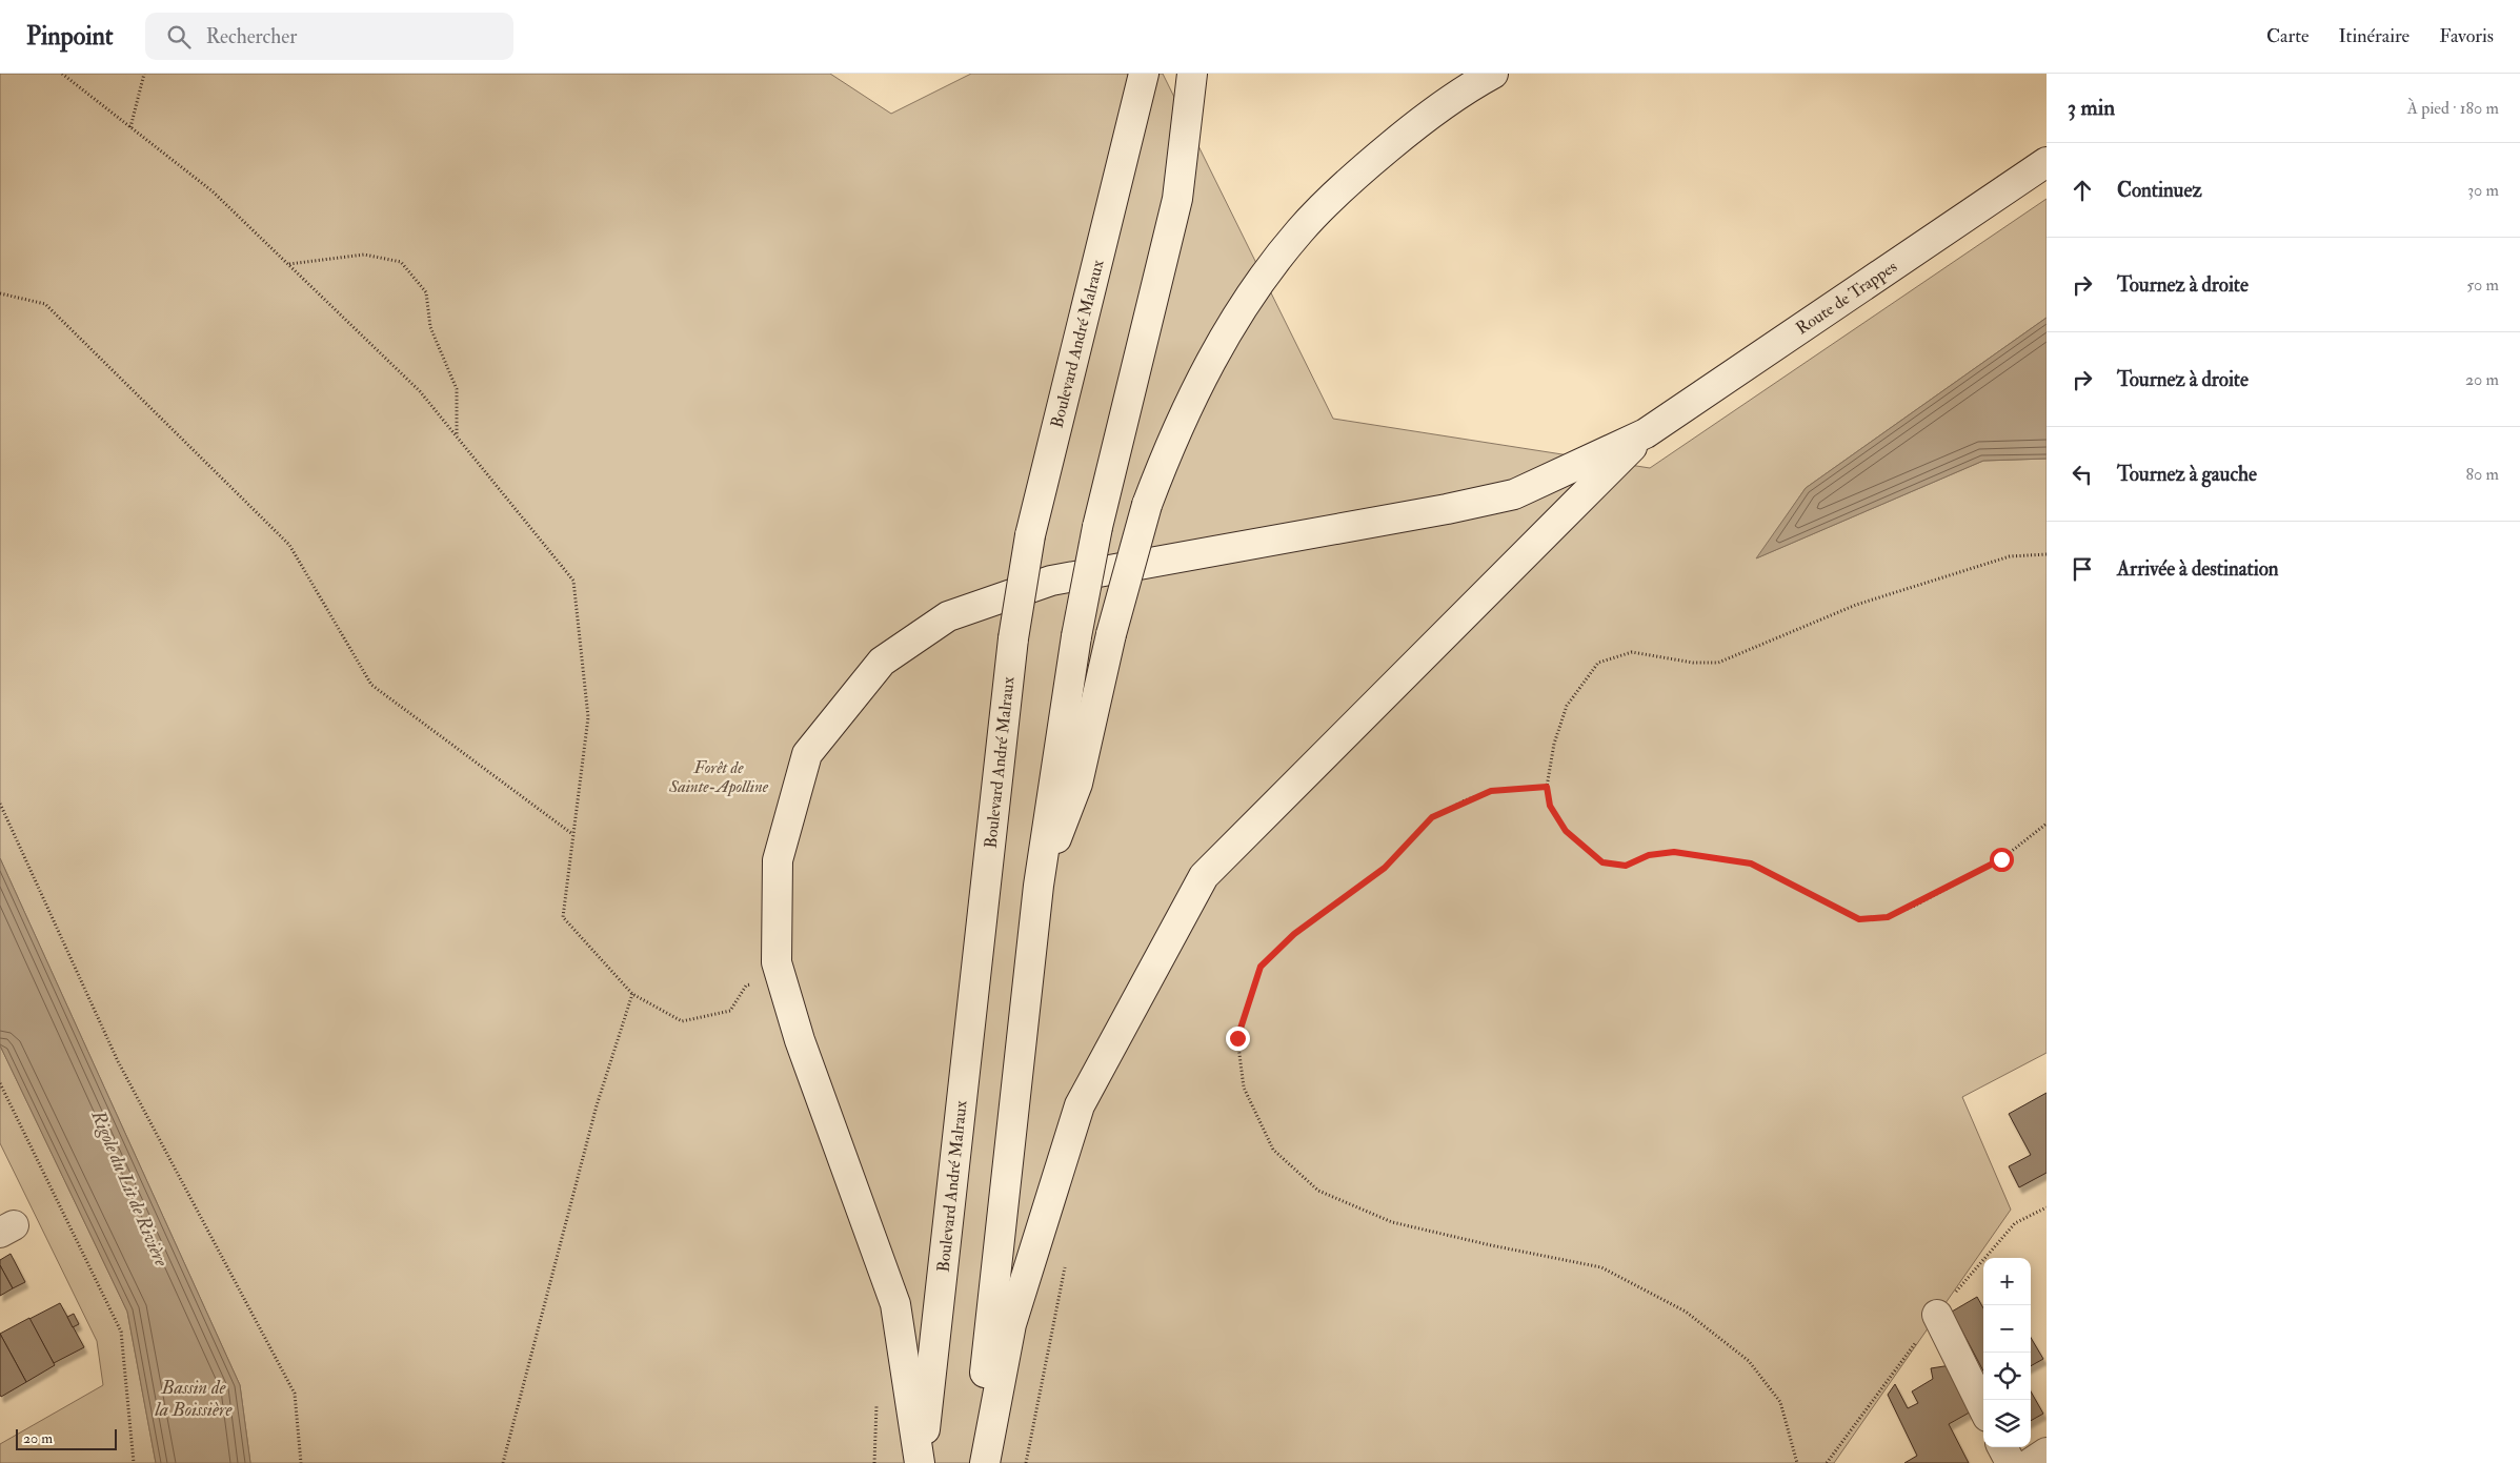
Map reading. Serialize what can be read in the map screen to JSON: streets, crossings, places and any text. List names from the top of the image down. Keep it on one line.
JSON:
{"streets":{"main road":["Route de Trappes","Boulevard André Malraux"]},"water":["Rigole du Lit de Rivière","Bassin de la Boissière"],"parks":["Forêt de Sainte-Apolline"],"scale_bar":"20 m","page":{"header":"Pinpoint","search":"Rechercher","nav":["Carte","Itinéraire","Favoris"],"heading":["3 min","À pied · 180 m"],"list":[["Continuez","30 m"],["Tournez à droite","50 m"],["Tournez à droite","20 m"],["Tournez à gauche","80 m"],"Arrivée à destination"],"map_buttons":["+","−"],"scale":"20 m"}}
